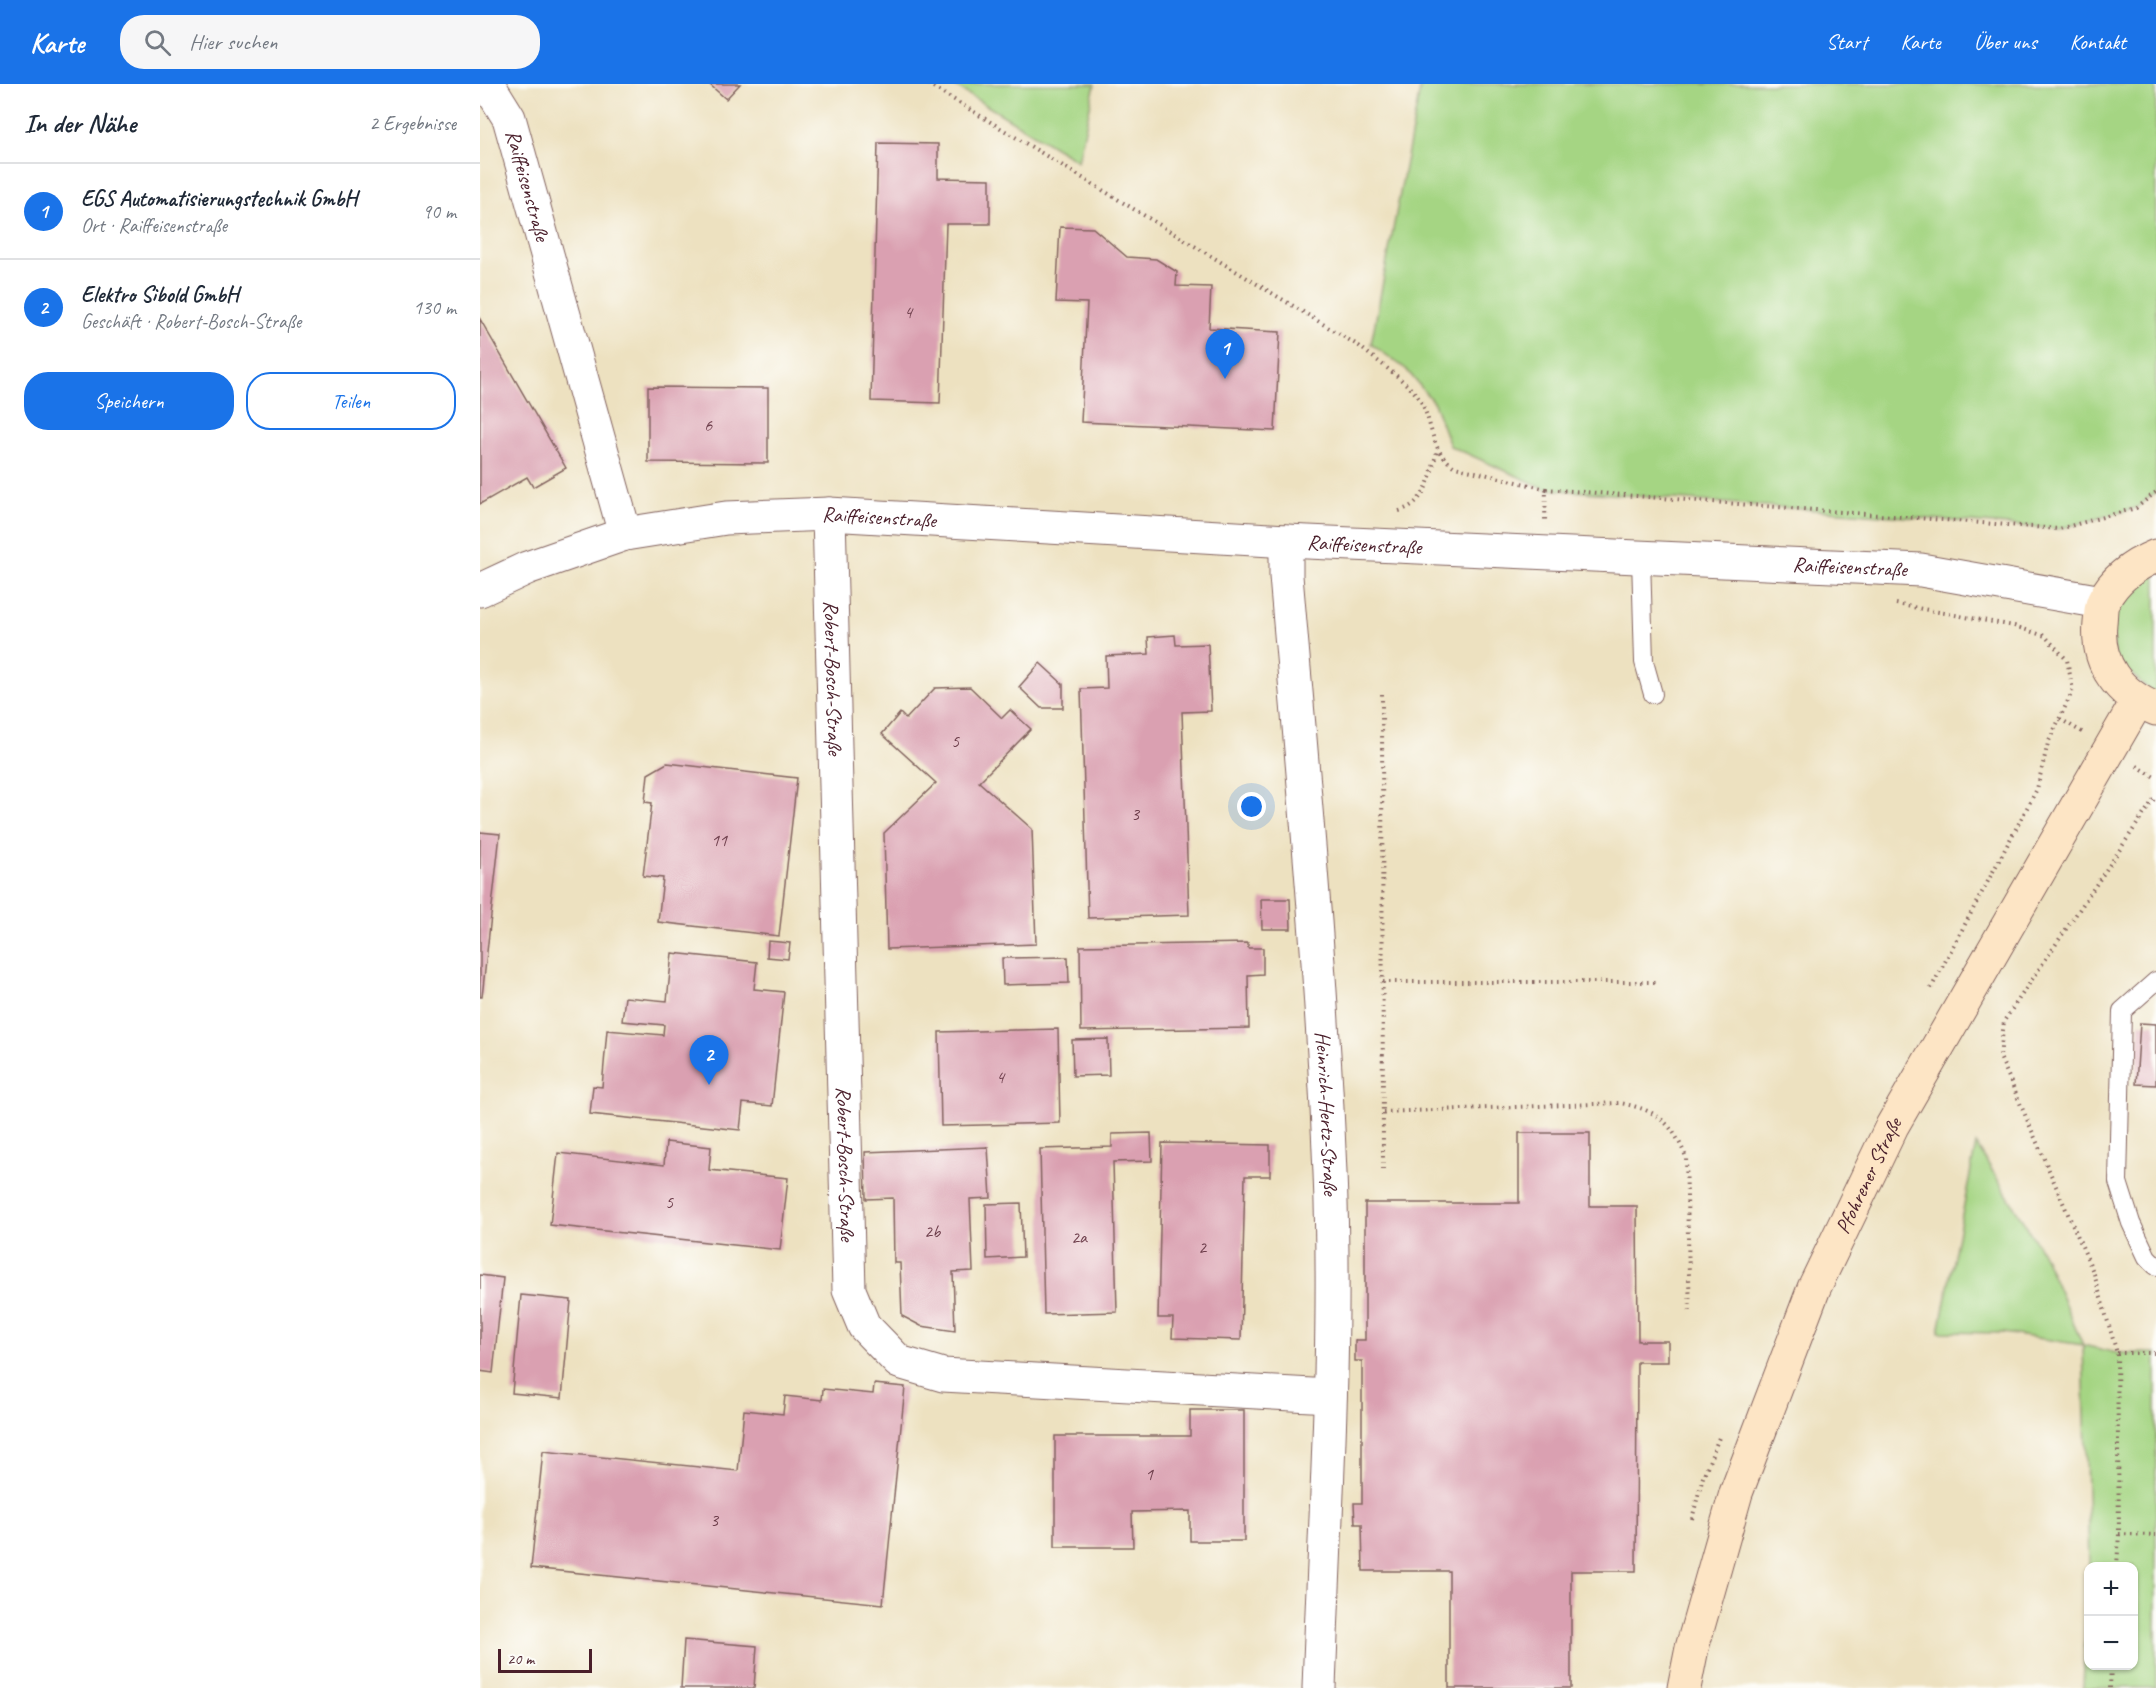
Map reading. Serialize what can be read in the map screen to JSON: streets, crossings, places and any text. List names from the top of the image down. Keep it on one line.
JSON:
{"streets":{"main road":["Pfohrener Straße"],"street":["Raiffeisenstraße","Robert-Bosch-Straße","Heinrich-Hertz-Straße"]},"crossings":[["Raiffeisenstraße","Robert-Bosch-Straße"],["Raiffeisenstraße","Heinrich-Hertz-Straße"],["Robert-Bosch-Straße","Heinrich-Hertz-Straße"]],"house_numbers":["4","6","5","3","11","4","5","2b","2a","2","1","3"],"scale_bar":"20 m","page":{"header":"Karte","search":"Hier suchen","nav":["Start","Karte","Über uns","Kontakt"],"heading":["In der Nähe","2 Ergebnisse"],"list":[{"mark":"1","name":"EGS Automatisierungstechnik GmbH","note":"Ort · Raiffeisenstraße","value":"90 m"},{"mark":"2","name":"Elektro Sibold GmbH","note":"Geschäft · Robert-Bosch-Straße","value":"130 m"}],"pins":["1","2"],"buttons":["Speichern","Teilen"],"map_buttons":["+","−"],"scale":"20 m"}}
